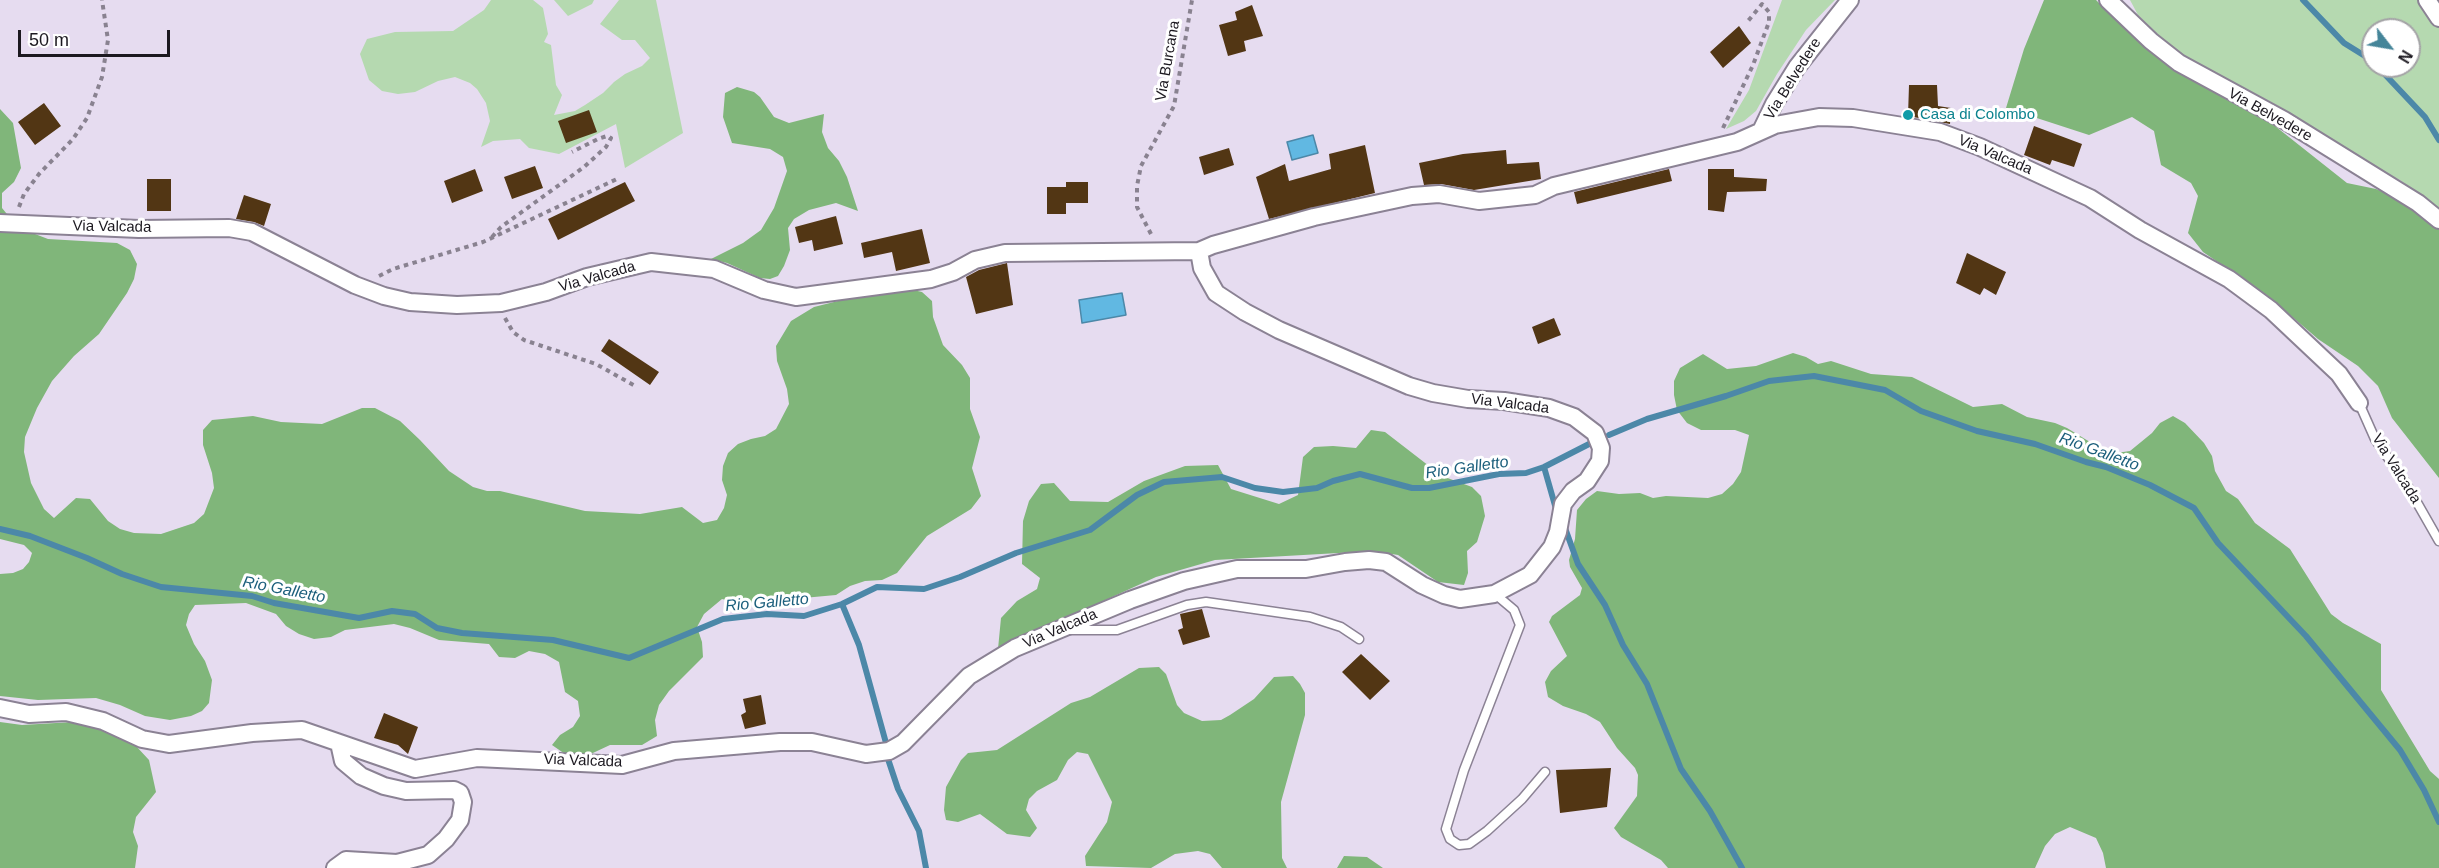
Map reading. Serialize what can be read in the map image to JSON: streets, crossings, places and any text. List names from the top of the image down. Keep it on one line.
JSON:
{"streets":{"street":["Via Belvedere","Via Valcada"],"path":["Via Burcana"]},"crossings":[["Via Burcana","Via Valcada"],["Via Belvedere","Via Valcada"]],"water":["Rio Galletto"],"places":["Casa di Colombo"],"scale_bar":"50 m","north":"bottom right"}
